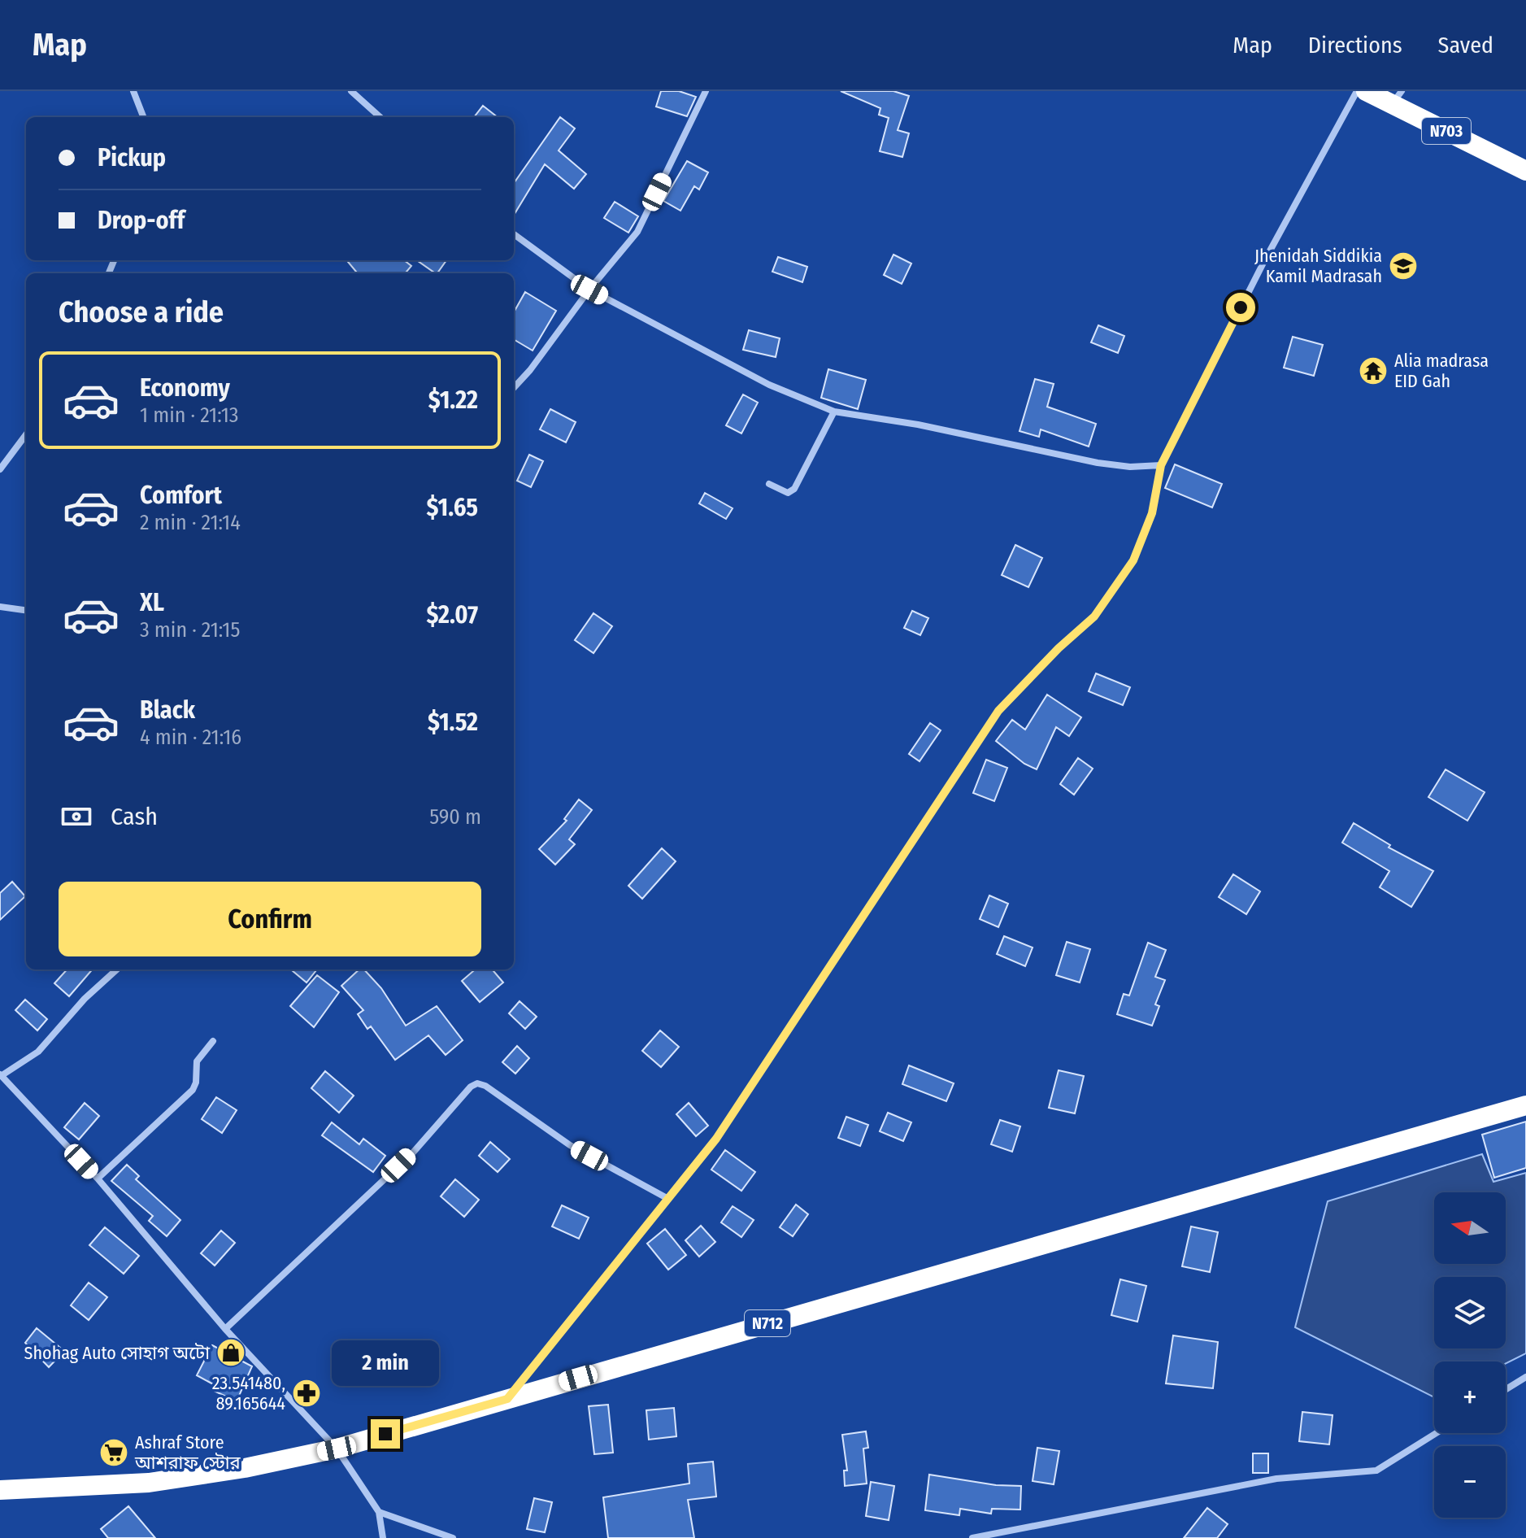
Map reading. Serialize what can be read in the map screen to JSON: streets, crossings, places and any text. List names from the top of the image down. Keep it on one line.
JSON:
{"streets":{"highway":["N703","N712"]},"places":{"school or university":["Jhenidah Siddikia Kamil Madrasah"],"temple":["Alia madrasa EID Gah"],"shop":["Shohag Auto সোহাগ অটো"],"pharmacy":["23.541480, 89.165644"],"supermarket":["Ashraf Store আশরাফ স্টোর"]},"north":"left","page":{"header":"Map","nav":["Map","Directions","Saved"],"banner":["Pickup","Drop-off"],"heading":"Choose a ride","list":[{"name":"Economy","note":"1 min · 21:13","value":"$1.22"},{"name":"Comfort","note":"2 min · 21:14","value":"$1.65"},{"name":"XL","note":"3 min · 21:15","value":"$2.07"},{"name":"Black","note":"4 min · 21:16","value":"$1.52"}],"pay":["Cash","590 m"],"buttons":"Confirm","map_buttons":["+","−"],"bubble":"2 min"}}
